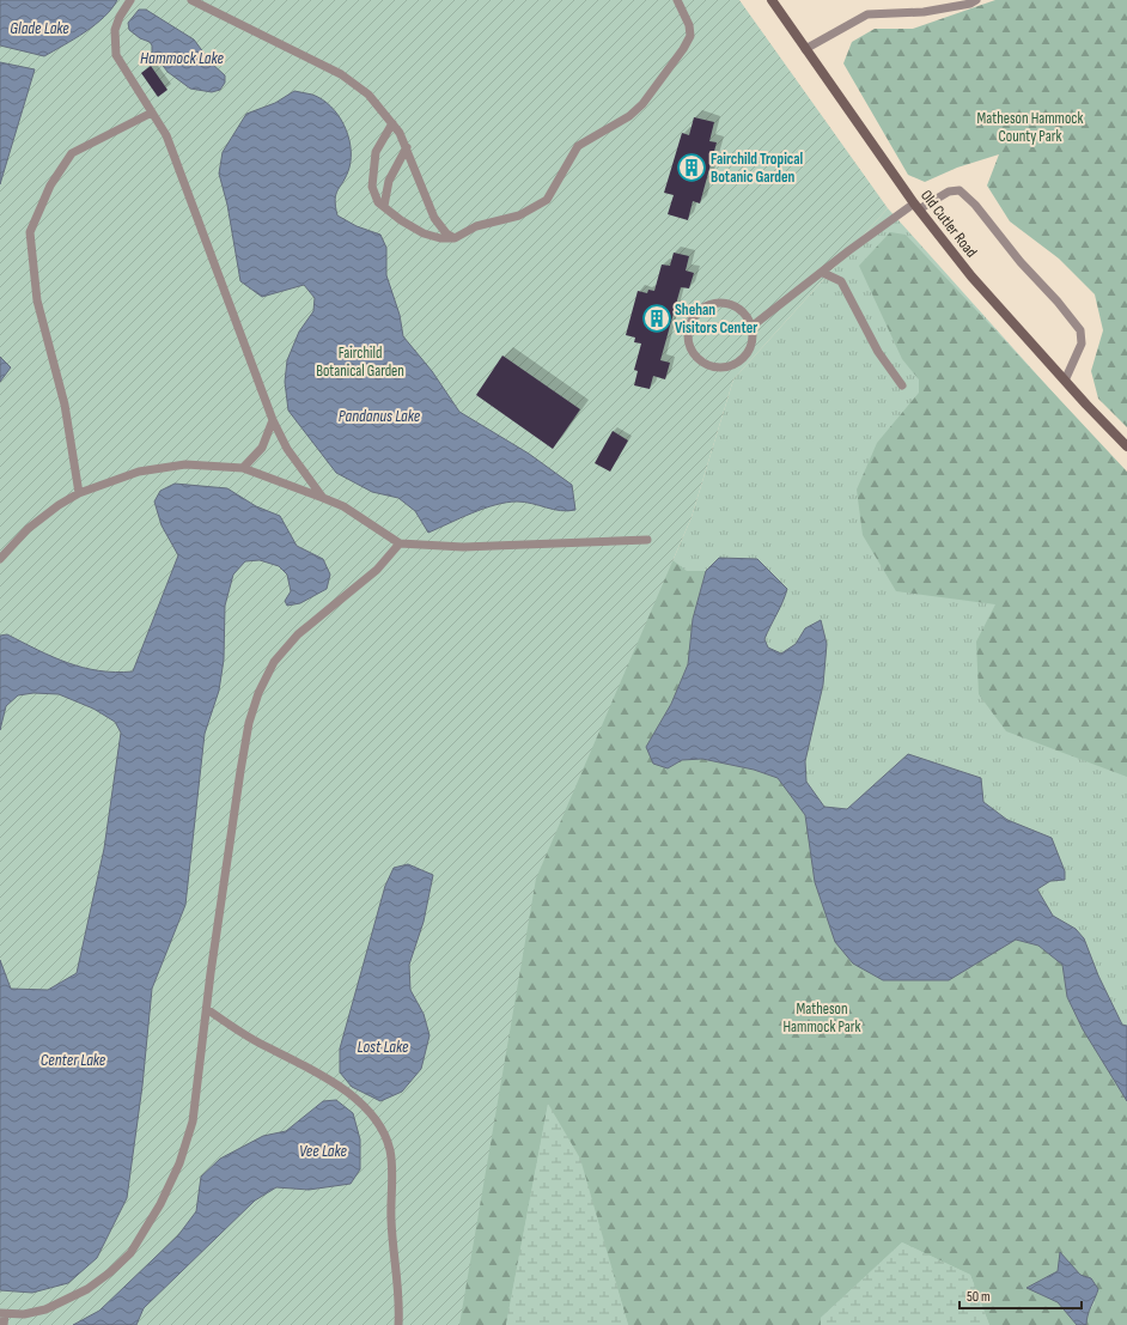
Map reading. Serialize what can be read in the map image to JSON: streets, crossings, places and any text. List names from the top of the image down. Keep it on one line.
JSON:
{"streets":{"main road":["Old Cutler Road"]},"water":["Glade Lake","Hammock Lake","Pandanus Lake","Lost Lake","Center Lake","Vee Lake"],"parks":["Matheson Hammock County Park","Fairchild Botanical Garden","Matheson Hammock Park"],"places":{"building":["Fairchild Tropical Botanic Garden","Shehan Visitors Center"]},"scale_bar":"50 m"}
